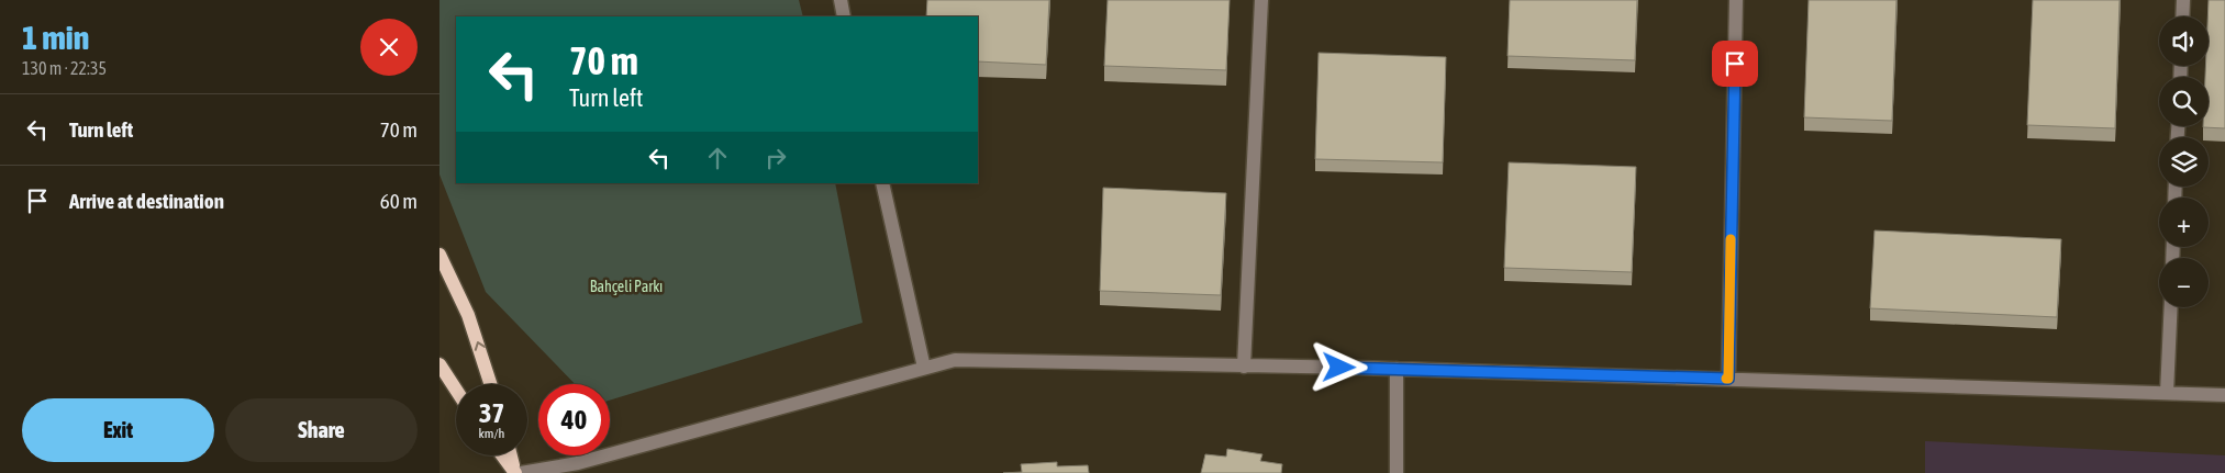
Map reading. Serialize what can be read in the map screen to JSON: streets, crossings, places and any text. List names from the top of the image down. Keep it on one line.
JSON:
{"parks":["Bahçeli Parkı"],"page":{"heading":["1 min","130 m · 22:35"],"map_buttons":["+","−"],"turn":["70 m","Turn left"],"list":[{"name":"Turn left","value":"70 m"},{"name":"Arrive at destination","value":"60 m"}],"speed":"37 km/h","limit":"40","buttons":["Exit","Share"]}}
